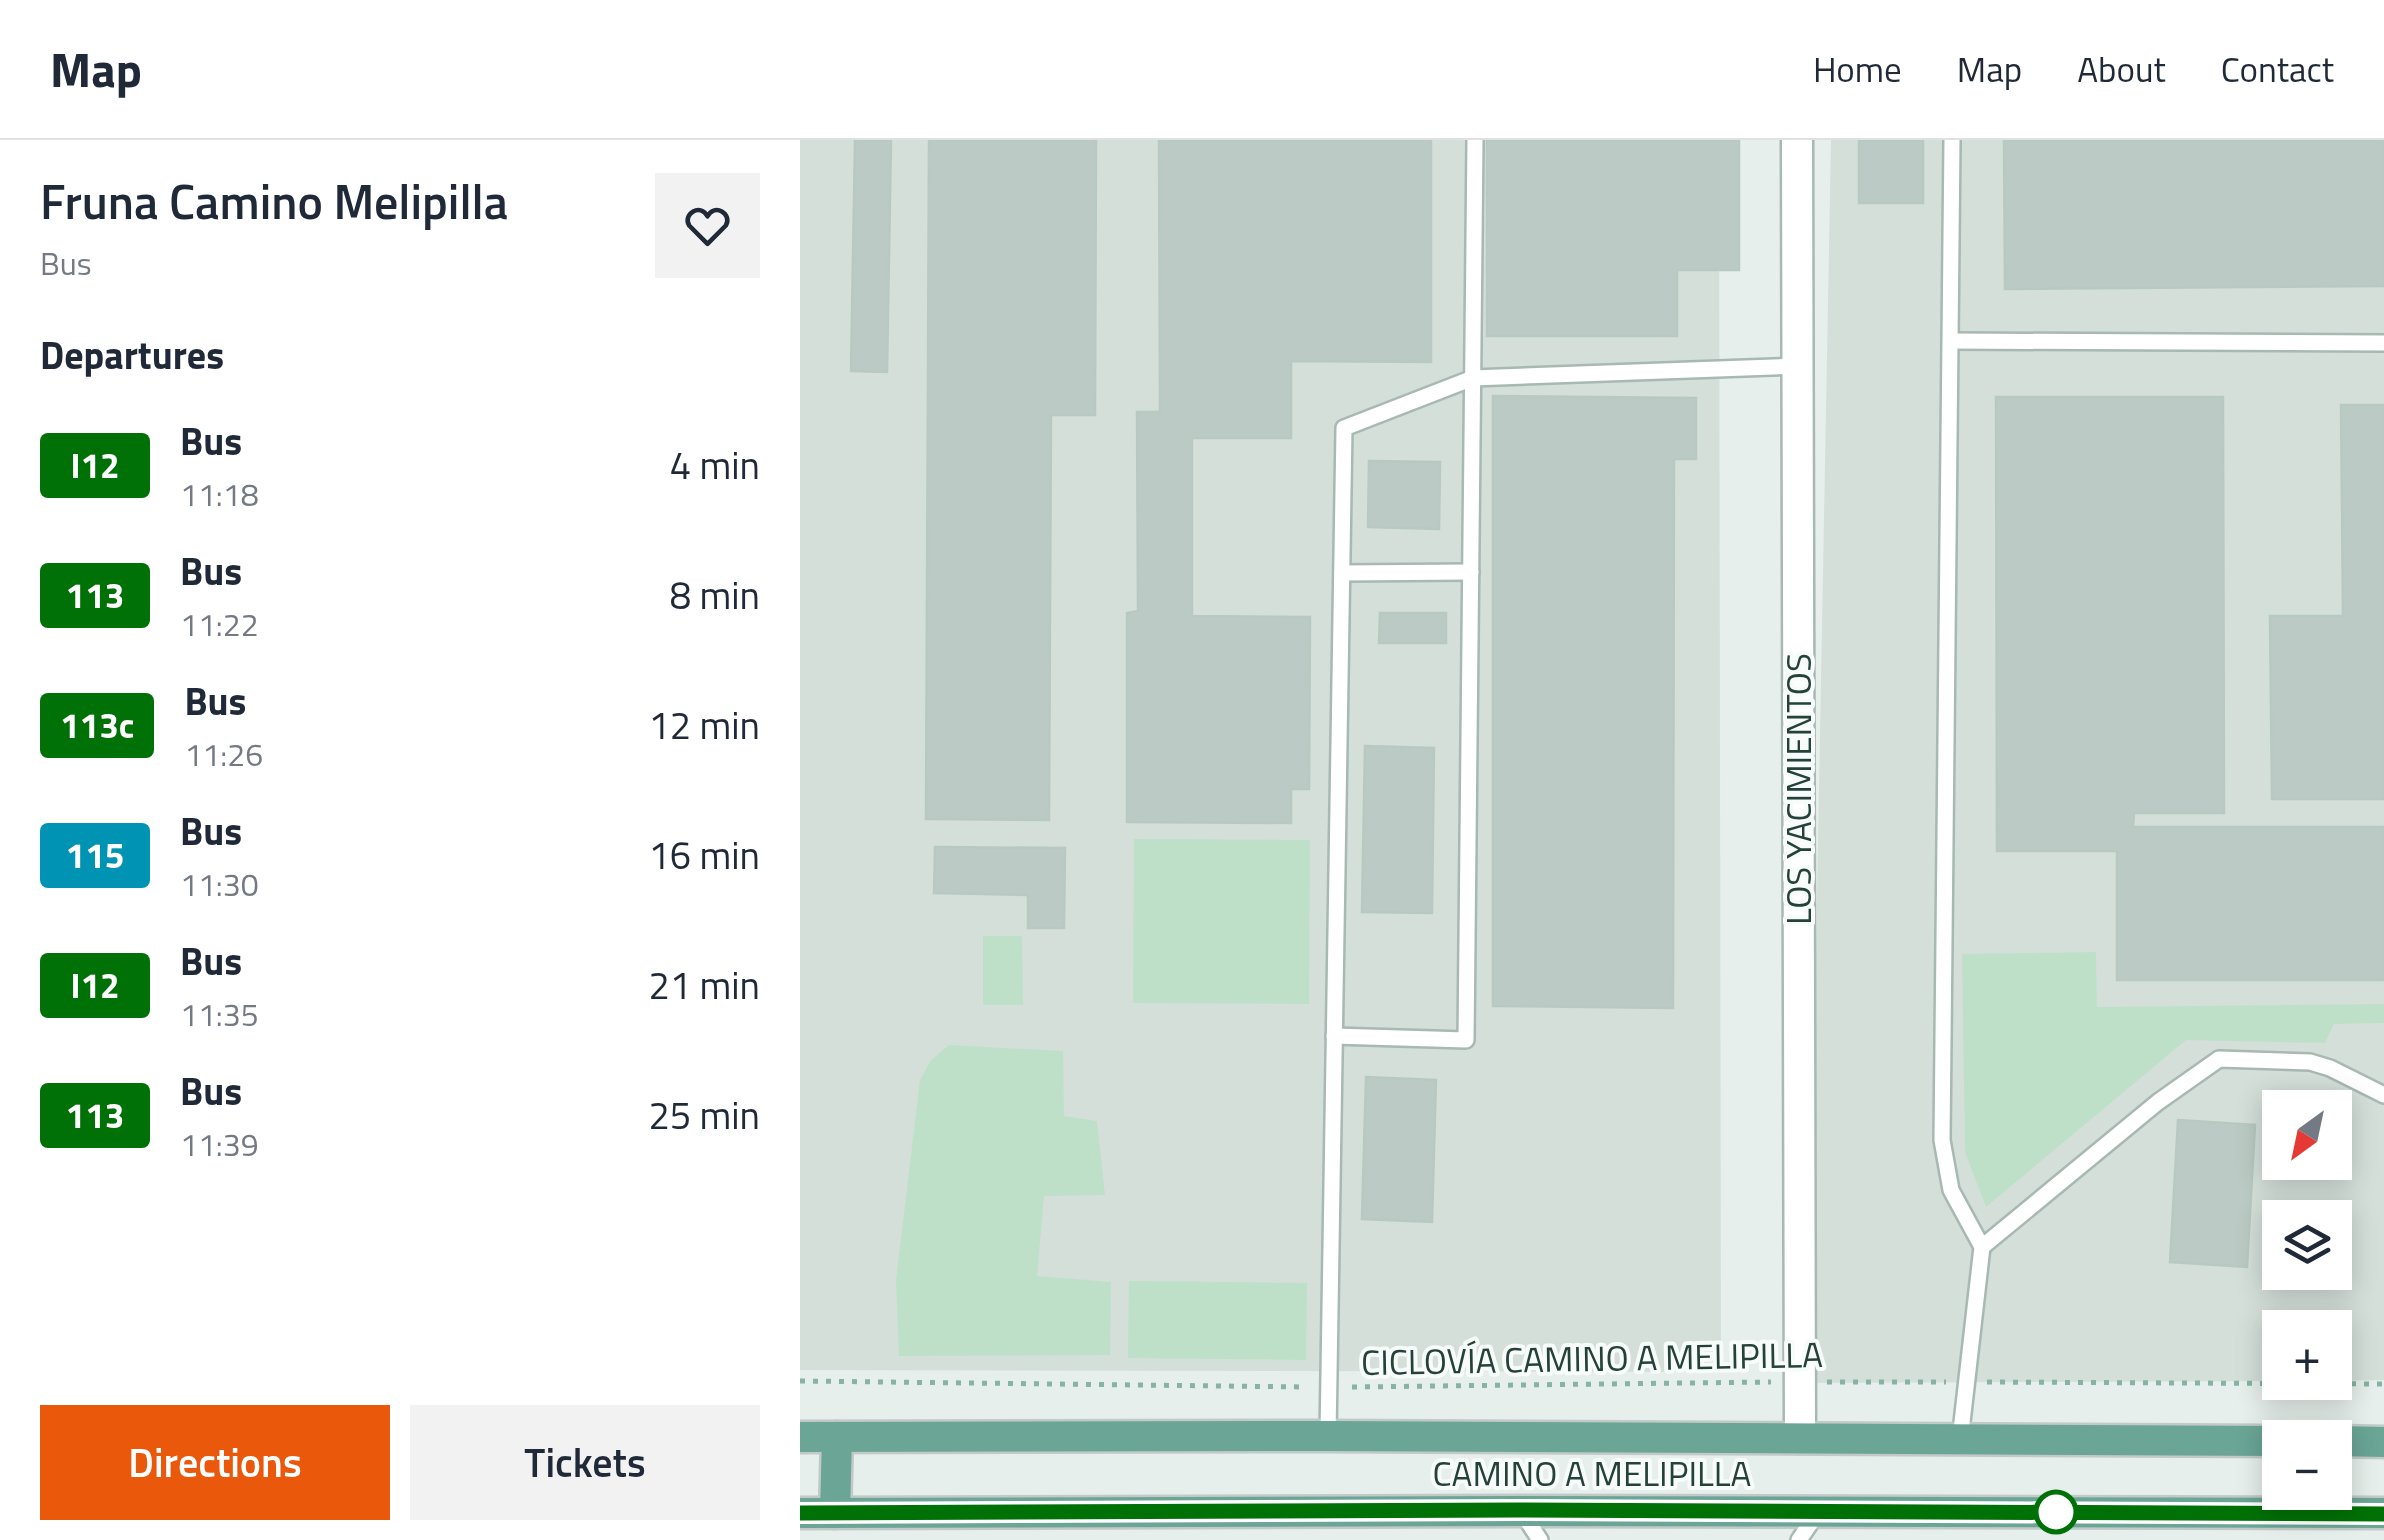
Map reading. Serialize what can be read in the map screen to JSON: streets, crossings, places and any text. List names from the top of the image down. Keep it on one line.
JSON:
{"streets":{"main road":["CAMINO A MELIPILLA"],"street":["LOS YACIMIENTOS"],"path":["CICLOVÍA CAMINO A MELIPILLA"]},"crossings":[["LOS YACIMIENTOS","CICLOVÍA CAMINO A MELIPILLA"],["LOS YACIMIENTOS","CAMINO A MELIPILLA"]],"lines":["bus line I12"],"north":"bottom left","page":{"header":"Map","nav":["Home","Map","About","Contact"],"heading":[["Fruna Camino Melipilla","Bus"],"Departures"],"list":[{"mark":"I12","name":"Bus","note":"11:18","value":"4 min"},{"mark":"113","name":"Bus","note":"11:22","value":"8 min"},{"mark":"113c","name":"Bus","note":"11:26","value":"12 min"},{"mark":"115","name":"Bus","note":"11:30","value":"16 min"},{"mark":"I12","name":"Bus","note":"11:35","value":"21 min"},{"mark":"113","name":"Bus","note":"11:39","value":"25 min"}],"map_buttons":["+","−"],"buttons":["Directions","Tickets"]}}
